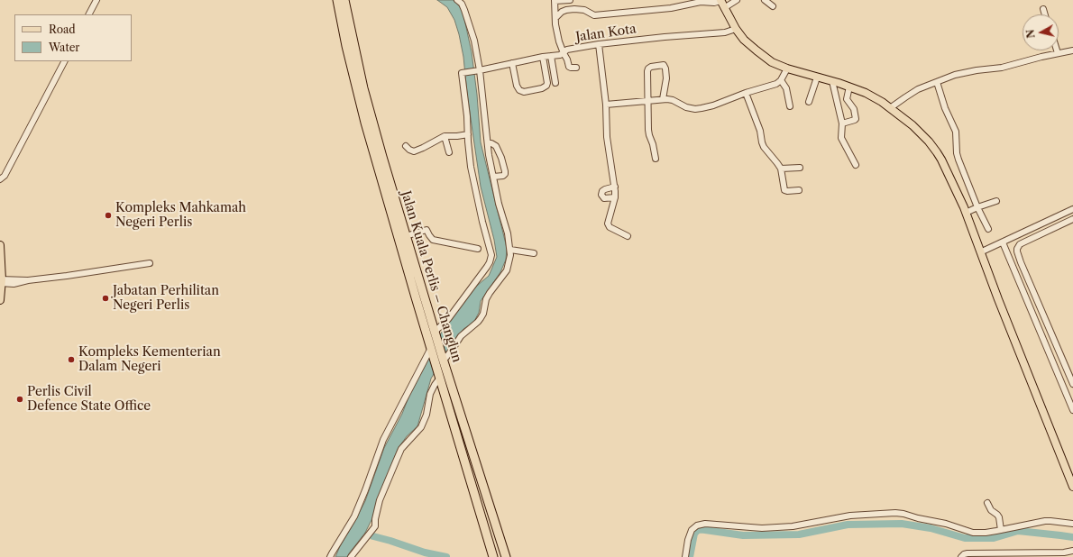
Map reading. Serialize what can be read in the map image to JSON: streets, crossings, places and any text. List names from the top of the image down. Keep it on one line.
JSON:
{"streets":{"highway":["Jalan Kuala Perlis – Changlun"],"street":["Jalan Kota"]},"places":["Kompleks Mahkamah Negeri Perlis","Jabatan Perhilitan Negeri Perlis","Kompleks Kementerian Dalam Negeri","Perlis Civil Defence State Office"],"legend":["Road","Water"],"north":"left"}
